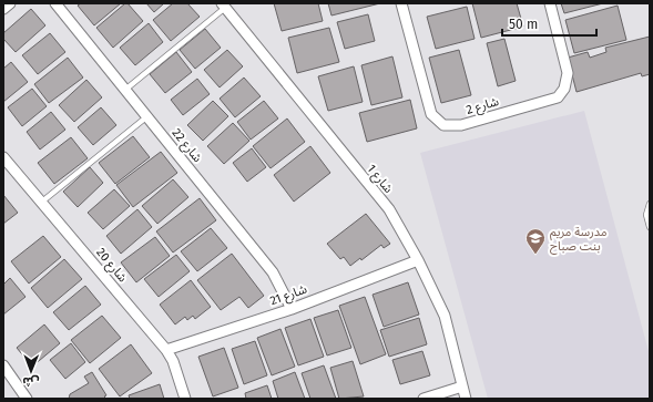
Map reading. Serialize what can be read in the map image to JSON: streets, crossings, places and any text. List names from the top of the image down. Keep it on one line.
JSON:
{"streets":{"street":["شارع 2","شارع 22","شارع 1","شارع 20","شارع 21"]},"crossings":[["شارع 22","شارع 21"],["شارع 1","شارع 21"],["شارع 20","شارع 21"]],"places":{"school or university":["مدرسة مريم بنت صباح"]},"scale_bar":"50 m","north":"bottom"}
